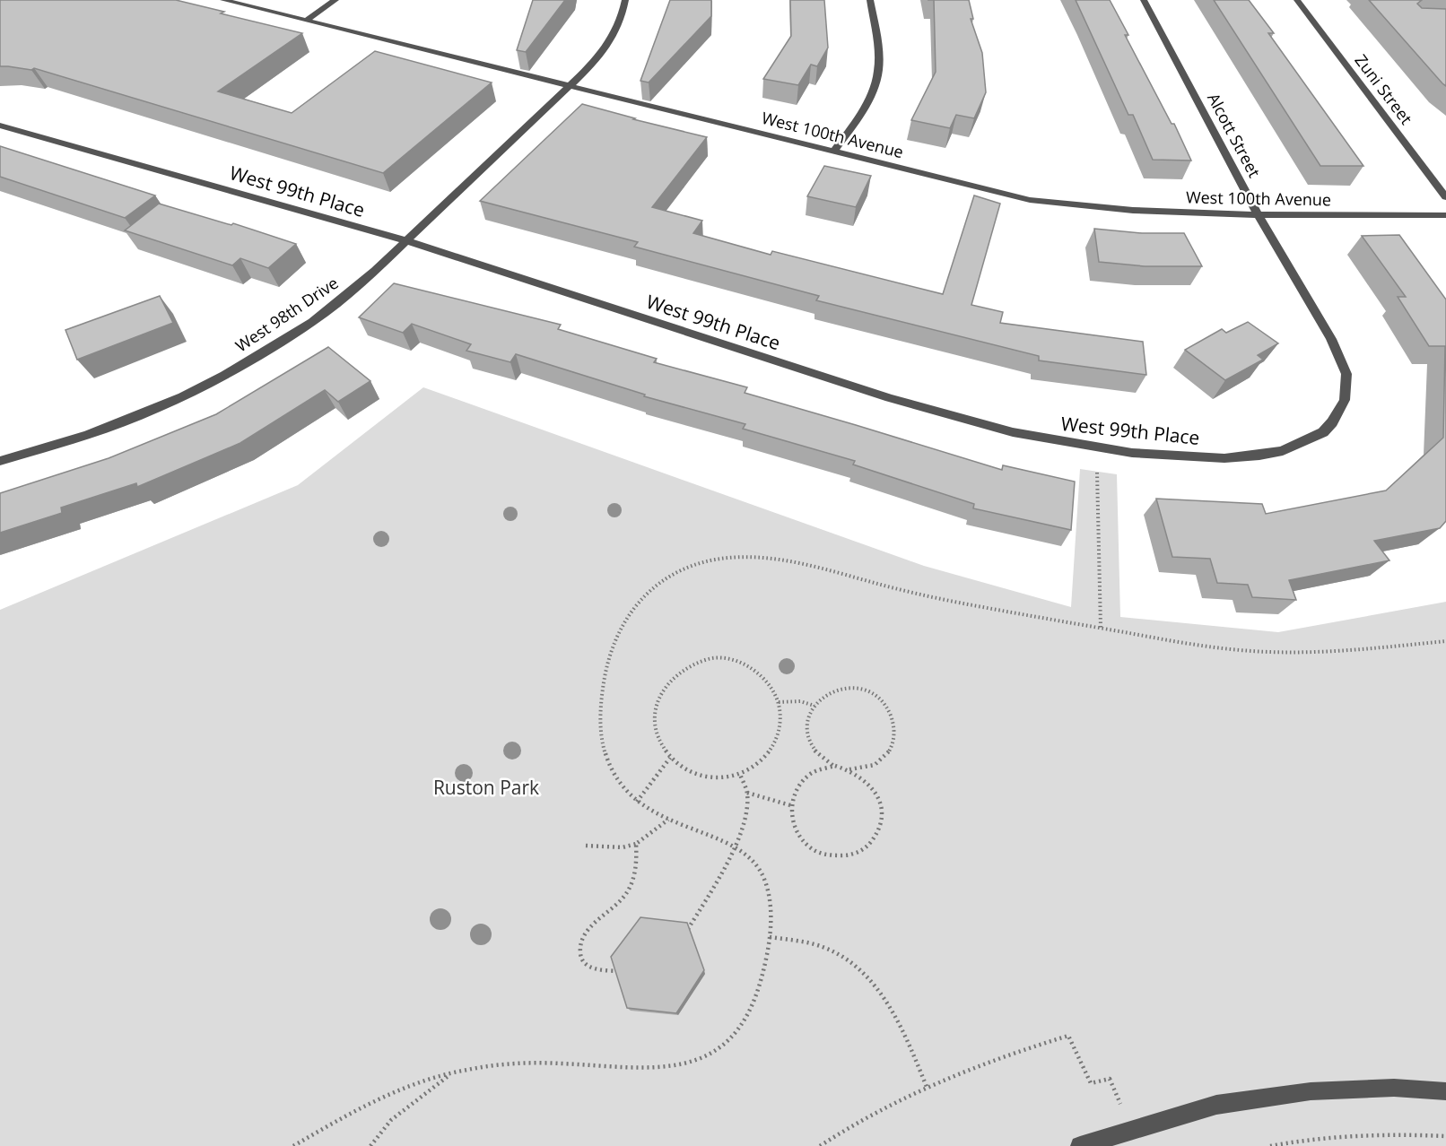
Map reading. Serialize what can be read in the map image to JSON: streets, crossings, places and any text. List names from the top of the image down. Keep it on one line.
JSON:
{"streets":{"street":["Zuni Street","West 100th Avenue","Alcott Street","West 99th Place","West 98th Drive"]},"crossings":[["West 100th Avenue","Alcott Street"],["West 100th Avenue","West 98th Drive"],["Alcott Street","West 99th Place"],["West 99th Place","West 98th Drive"]],"parks":["Ruston Park"]}
